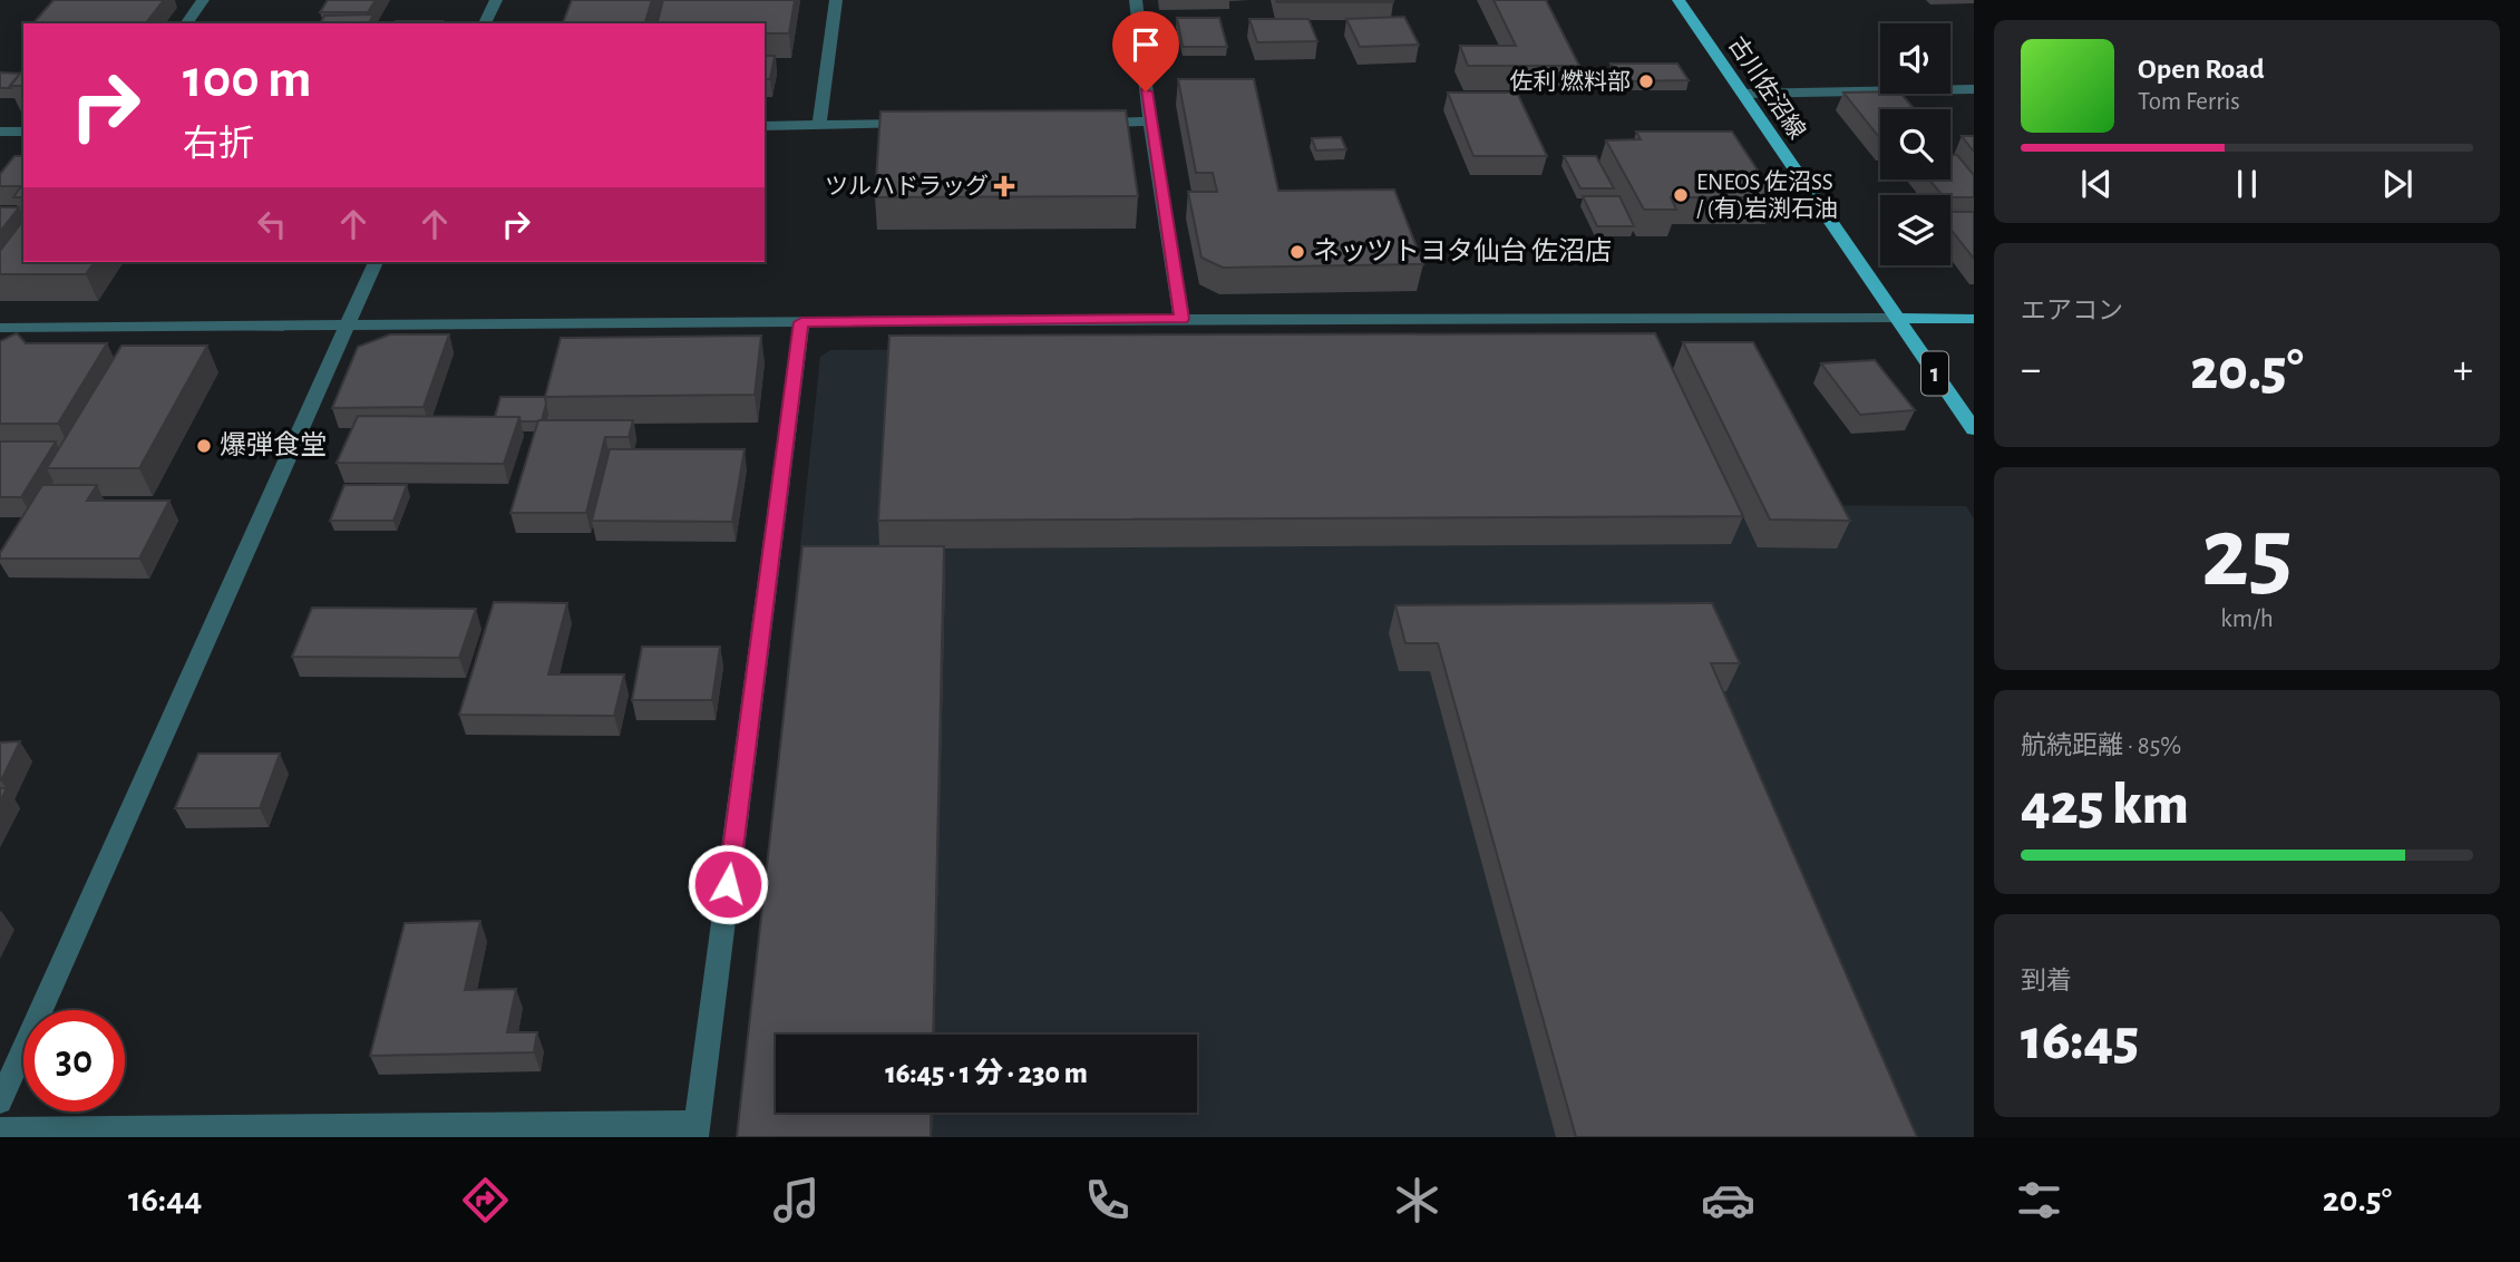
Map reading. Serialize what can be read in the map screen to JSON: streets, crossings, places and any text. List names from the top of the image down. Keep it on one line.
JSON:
{"streets":{"main road":["古川佐沼線","1"]},"crossings":[["古川佐沼線","1"]],"places":{"other":["佐利 燃料部","ENEOS 佐沼SS / (有)岩渕石油","ネッツトヨタ仙台 佐沼店","爆弾食堂"],"health":["ツルハドラッグ"]},"page":{"turn":["100 m","右折"],"song":["Open Road","Tom Ferris"],"tile":["エアコン",["25","km/h"],["航続距離 · 85%","425 km"],["到着","16:45"]],"heat":["−","20.5°","+"],"limit":"30","trip":"16:45 · 1 分 · 230 m","tabs":["16:44","20.5°"]}}
